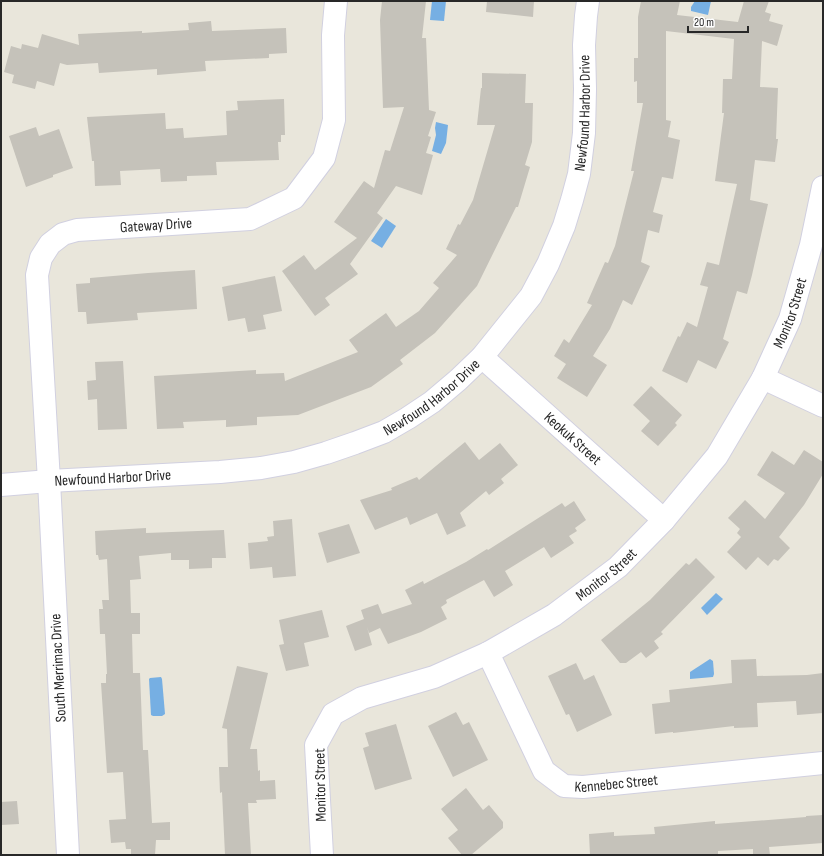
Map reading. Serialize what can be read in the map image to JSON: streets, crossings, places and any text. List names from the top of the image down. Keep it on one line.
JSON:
{"streets":{"street":["Newfound Harbor Drive","Gateway Drive","Monitor Street","Keokuk Street","South Merrimac Drive","Kennebec Street"]},"crossings":[["Newfound Harbor Drive","Gateway Drive"],["Newfound Harbor Drive","Keokuk Street"],["Newfound Harbor Drive","South Merrimac Drive"],["Gateway Drive","South Merrimac Drive"],["Monitor Street","Keokuk Street"],["Monitor Street","Kennebec Street"]],"scale_bar":"20 m"}
